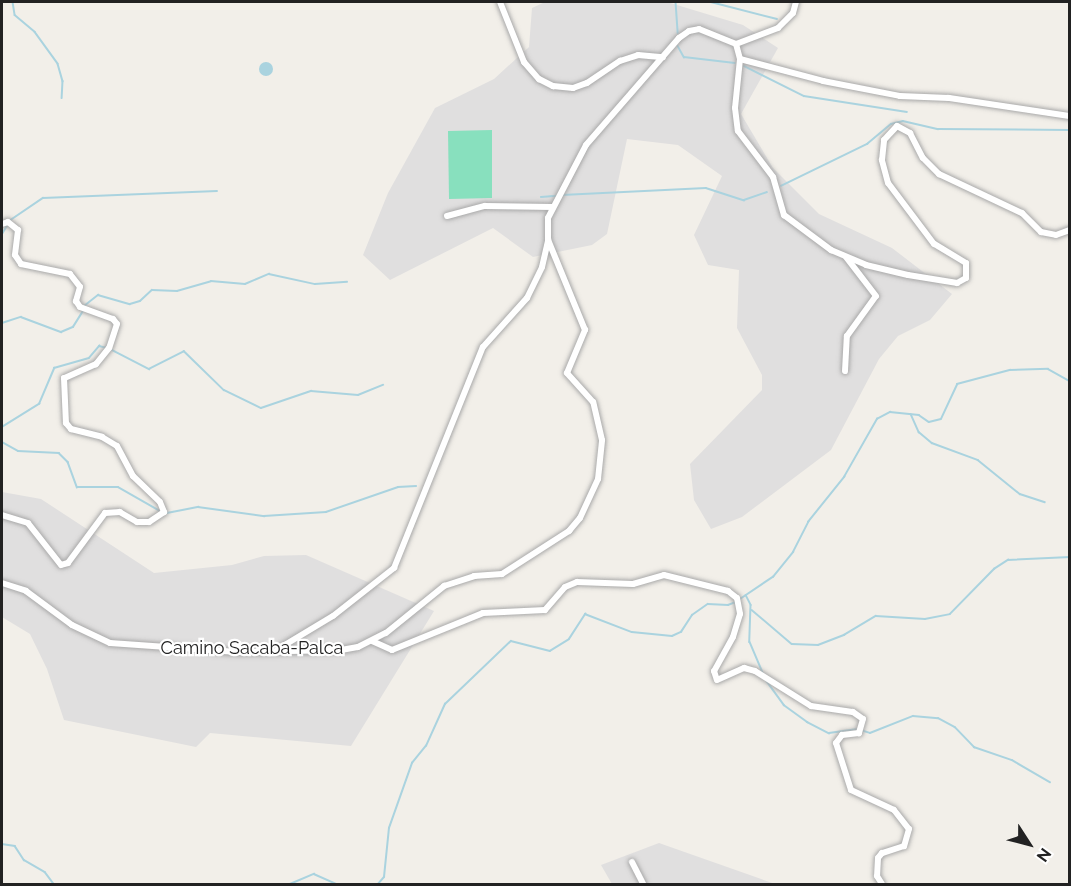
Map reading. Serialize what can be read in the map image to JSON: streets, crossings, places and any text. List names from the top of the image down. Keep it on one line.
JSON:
{"streets":{"street":["Camino Sacaba-Palca"]},"north":"bottom right"}
